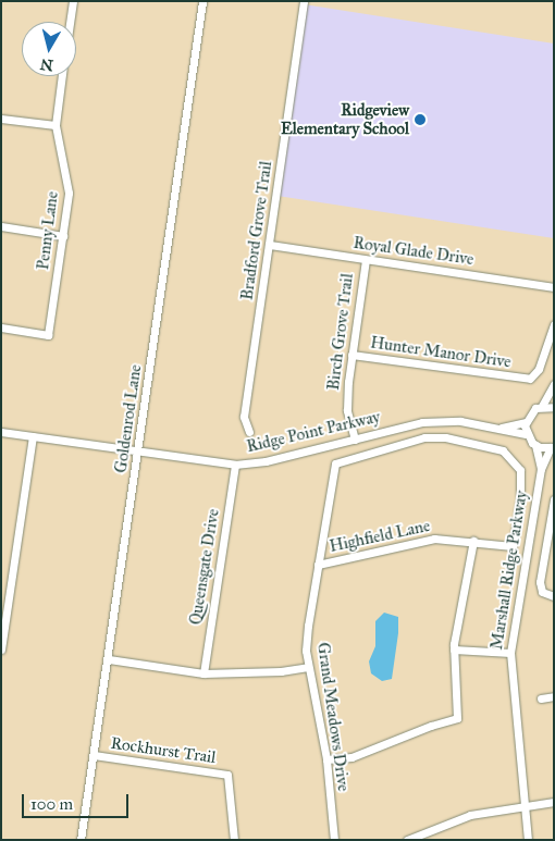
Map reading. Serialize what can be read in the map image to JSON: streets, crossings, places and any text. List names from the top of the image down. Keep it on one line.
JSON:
{"streets":{"street":["Penny Lane","Bradford Grove Trail","Royal Glade Drive","Birch Grove Trail","Hunter Manor Drive","Goldenrod Lane","Ridge Point Parkway","Highfield Lane","Queensgate Drive","Marshall Ridge Parkway","Grand Meadows Drive","Rockhurst Trail"]},"crossings":[["Bradford Grove Trail","Royal Glade Drive"],["Royal Glade Drive","Birch Grove Trail"],["Birch Grove Trail","Hunter Manor Drive"],["Birch Grove Trail","Ridge Point Parkway"],["Goldenrod Lane","Ridge Point Parkway"],["Goldenrod Lane","Rockhurst Trail"],["Ridge Point Parkway","Queensgate Drive"],["Highfield Lane","Grand Meadows Drive"]],"places":["Ridgeview Elementary School"],"scale_bar":"100 m","north":"bottom"}
